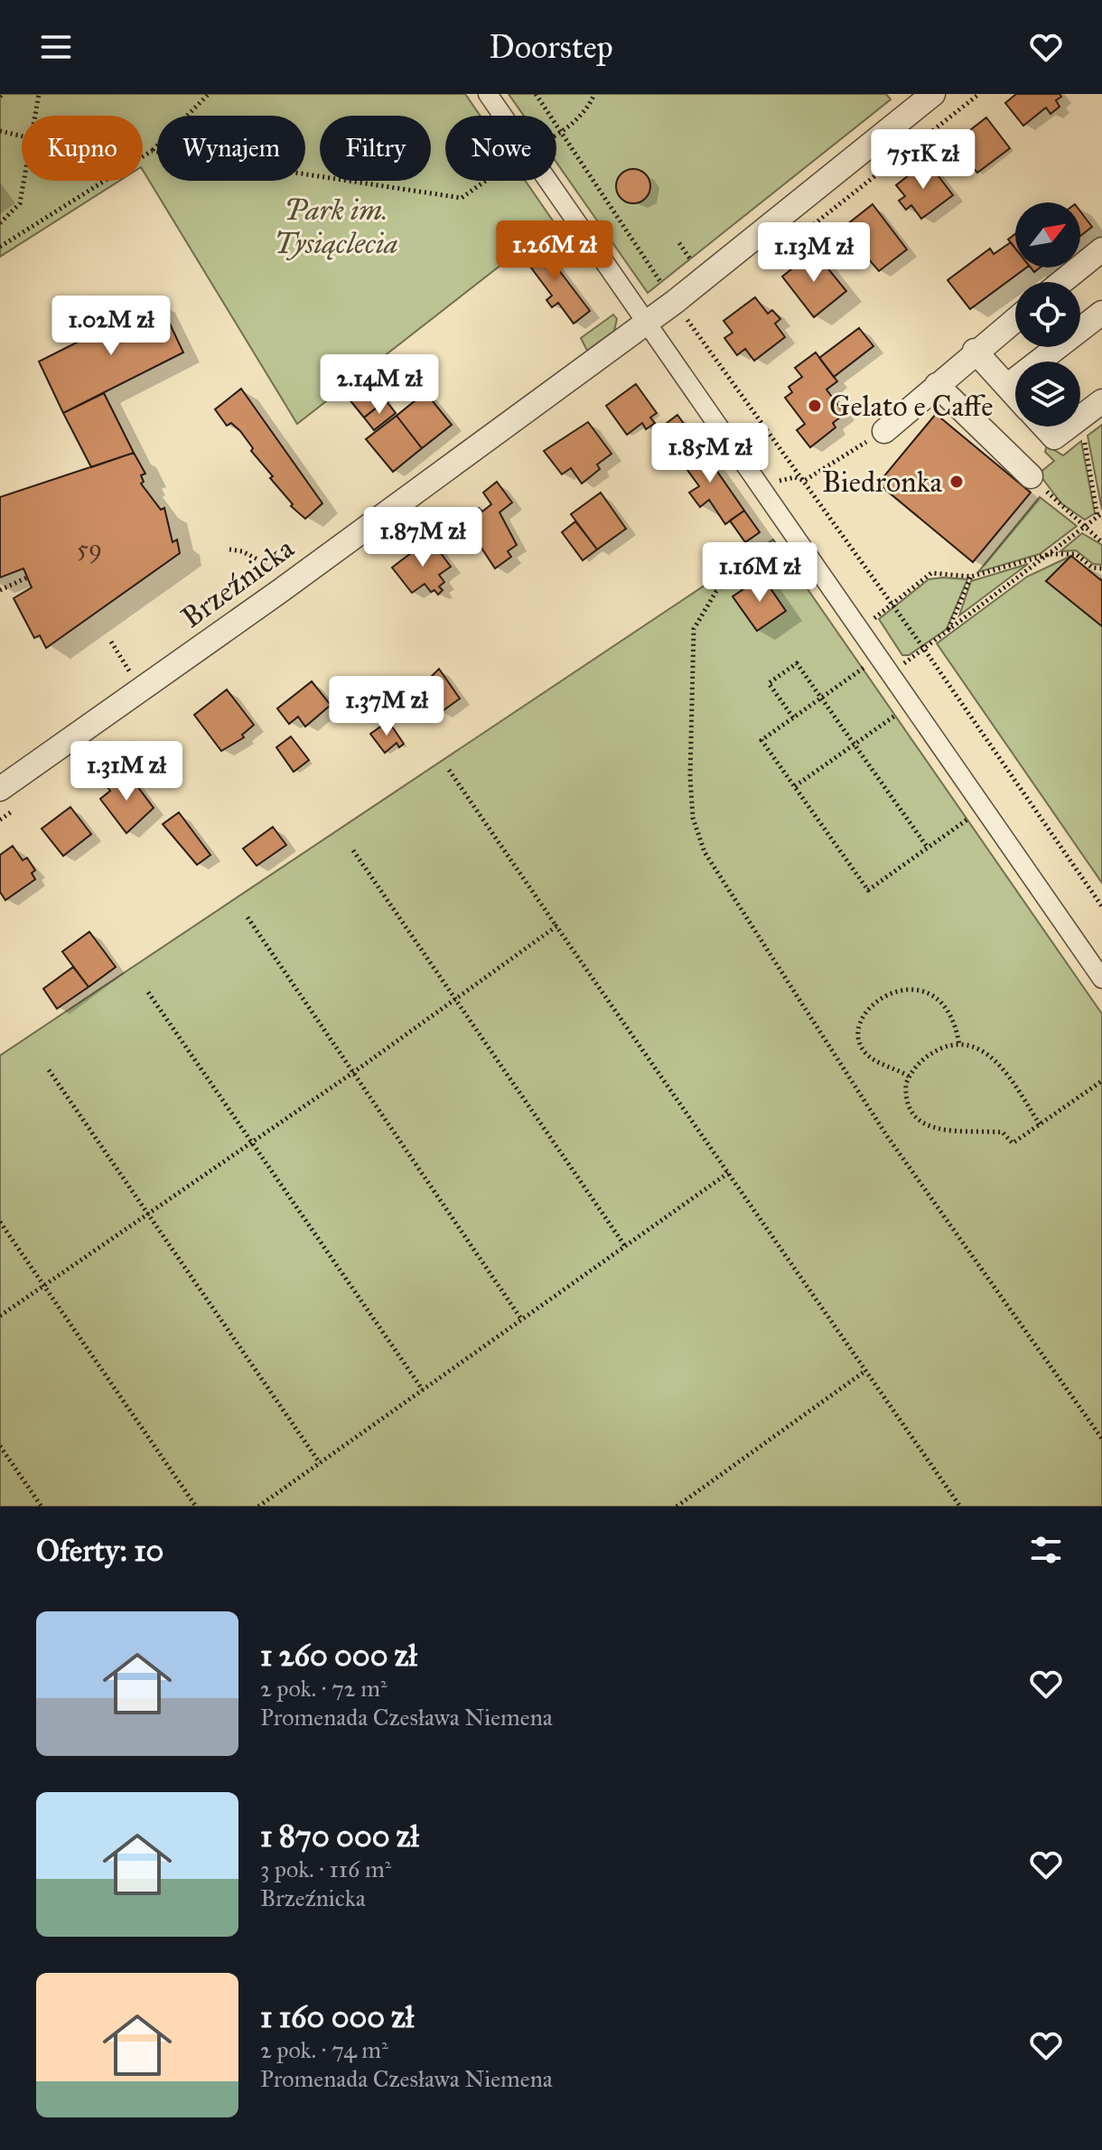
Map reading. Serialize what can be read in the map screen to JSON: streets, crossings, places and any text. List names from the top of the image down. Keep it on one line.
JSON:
{"streets":{"street":["Brzeźnicka"]},"parks":["Park im. Tysiąclecia"],"places":["Gelato e Caffe","Biedronka"],"house_numbers":["59"],"north":"top right","page":{"header":"Doorstep","chip":["Kupno","Wynajem","Filtry","Nowe"],"price":["751K zł","1.26M zł","1.13M zł","1.02M zł","2.14M zł","1.85M zł","1.87M zł","1.16M zł","1.37M zł","1.31M zł"],"heading":"Oferty: 10","list":[{"name":"1 260 000 zł","note":"2 pok. · 72 m² · Promenada Czesława Niemena"},{"name":"1 870 000 zł","note":"3 pok. · 116 m² · Brzeźnicka"},{"name":"1 160 000 zł","note":"2 pok. · 74 m² · Promenada Czesława Niemena"}]}}
